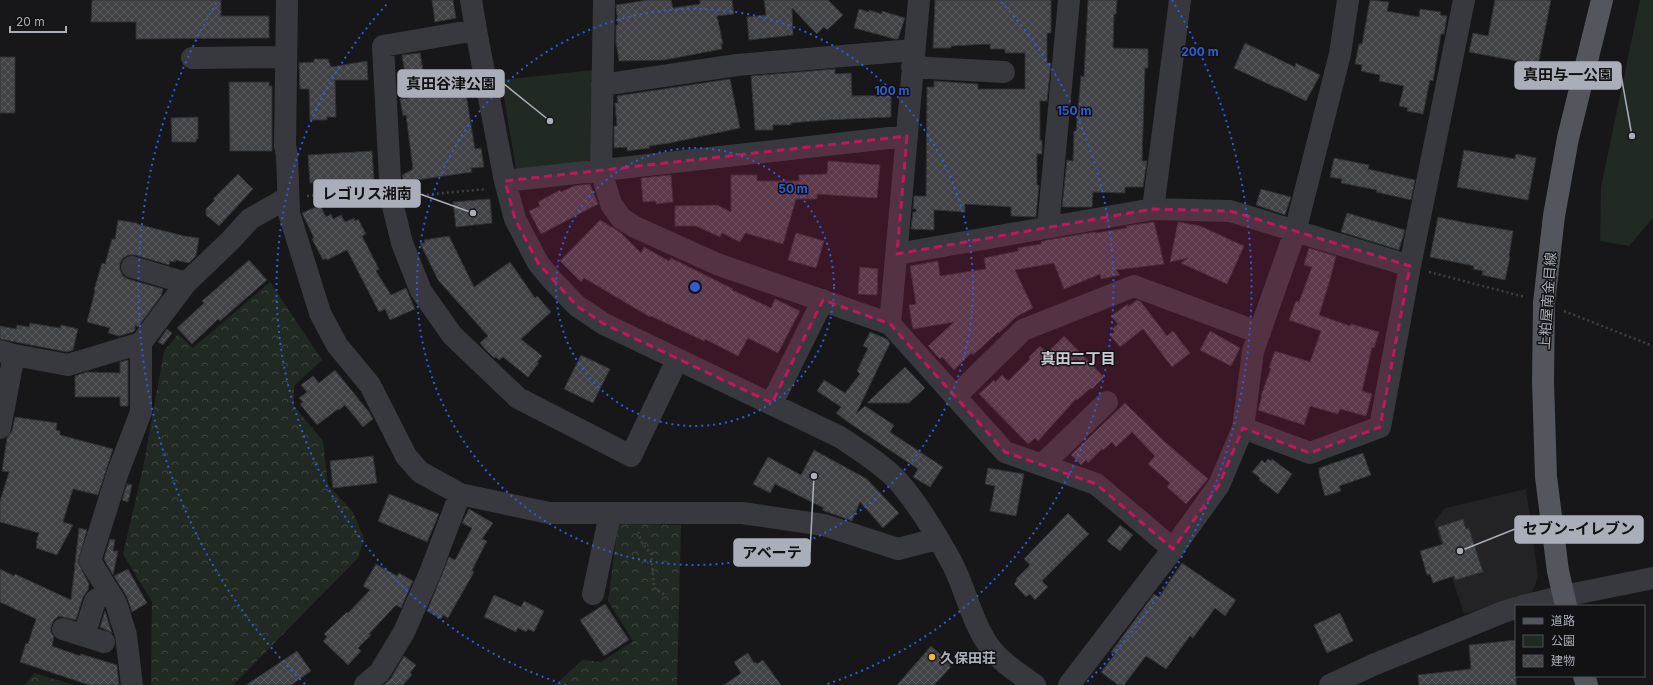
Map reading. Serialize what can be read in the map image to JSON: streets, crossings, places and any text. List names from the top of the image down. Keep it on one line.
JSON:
{"streets":{"main road":["上粕屋南金目線"]},"districts":["真田二丁目"],"places":["真田谷津公園","真田与一公園","レゴリス湘南","アベーテ","セブン-イレブン","久保田荘"],"legend":["道路","公園","建物"],"scale_bar":"20 m","rings":["200 m","100 m","150 m","50 m"]}
